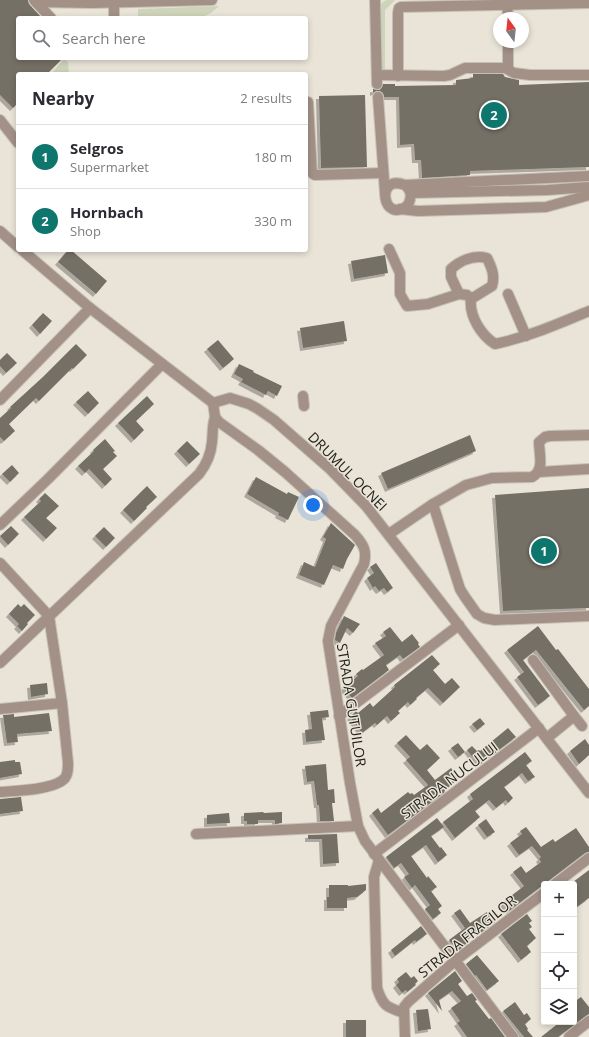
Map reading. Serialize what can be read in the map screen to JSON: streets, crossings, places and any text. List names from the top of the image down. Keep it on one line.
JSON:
{"streets":{"street":["DRUMUL OCNEI","STRADA GUTUILOR","STRADA NUCULUI","STRADA FRAGILOR"]},"crossings":[["DRUMUL OCNEI","STRADA NUCULUI"],["STRADA GUTUILOR","STRADA NUCULUI"],["STRADA GUTUILOR","STRADA FRAGILOR"]],"north":"top","page":{"search":"Search here","heading":["Nearby","2 results"],"pins":["2","1"],"list":[{"mark":"1","name":"Selgros","note":"Supermarket","value":"180 m"},{"mark":"2","name":"Hornbach","note":"Shop","value":"330 m"}],"map_buttons":["+","−"]}}
